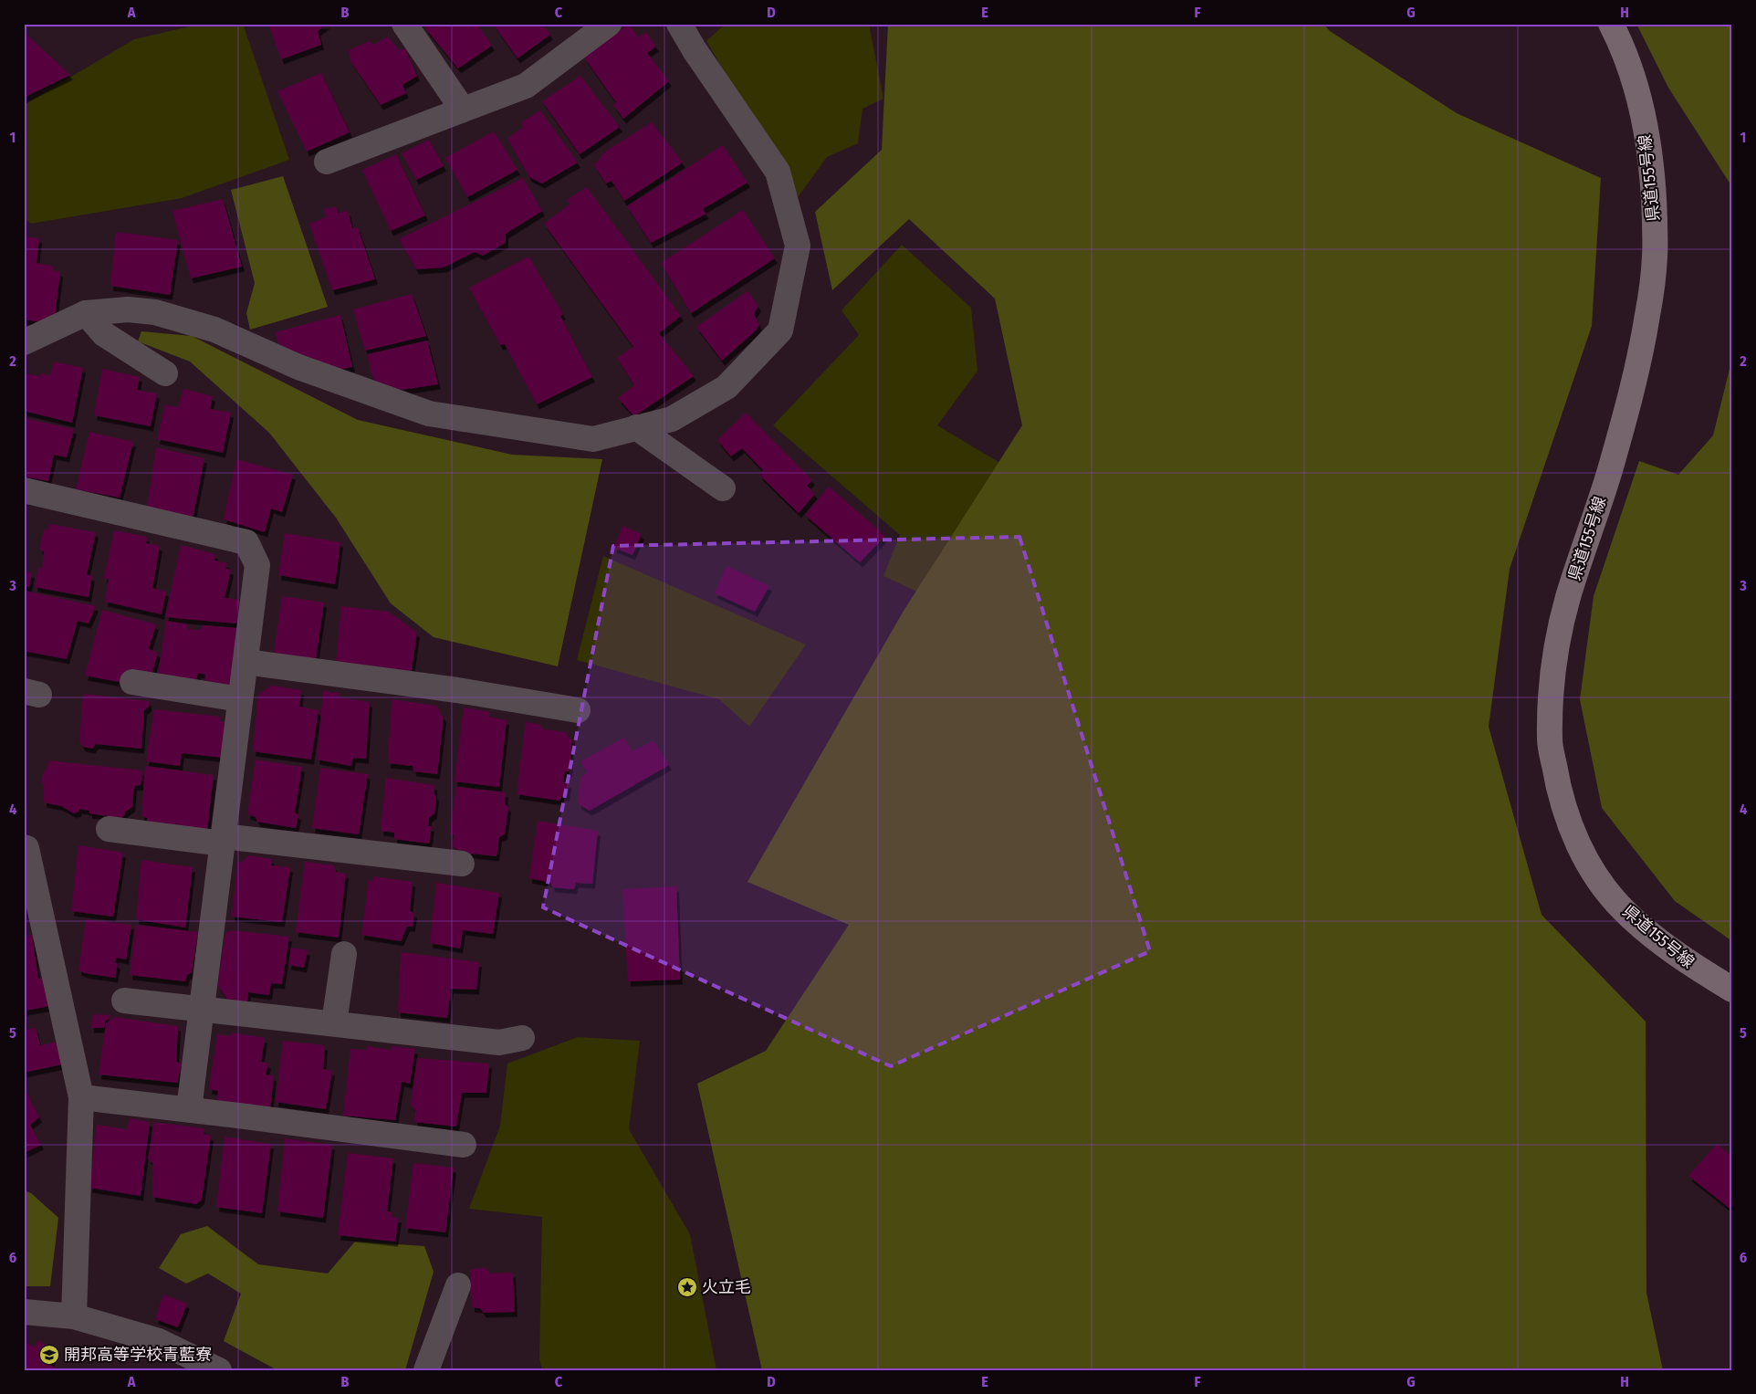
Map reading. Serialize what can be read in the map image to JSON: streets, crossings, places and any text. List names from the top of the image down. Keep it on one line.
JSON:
{"streets":{"main road":["県道155号線"]},"places":{"place":["火立毛"],"school or university":["開邦高等学校青藍寮"]},"grid":{"columns":["A","B","C","D","E","F","G","H"],"rows":["1","2","3","4","5","6"]}}
